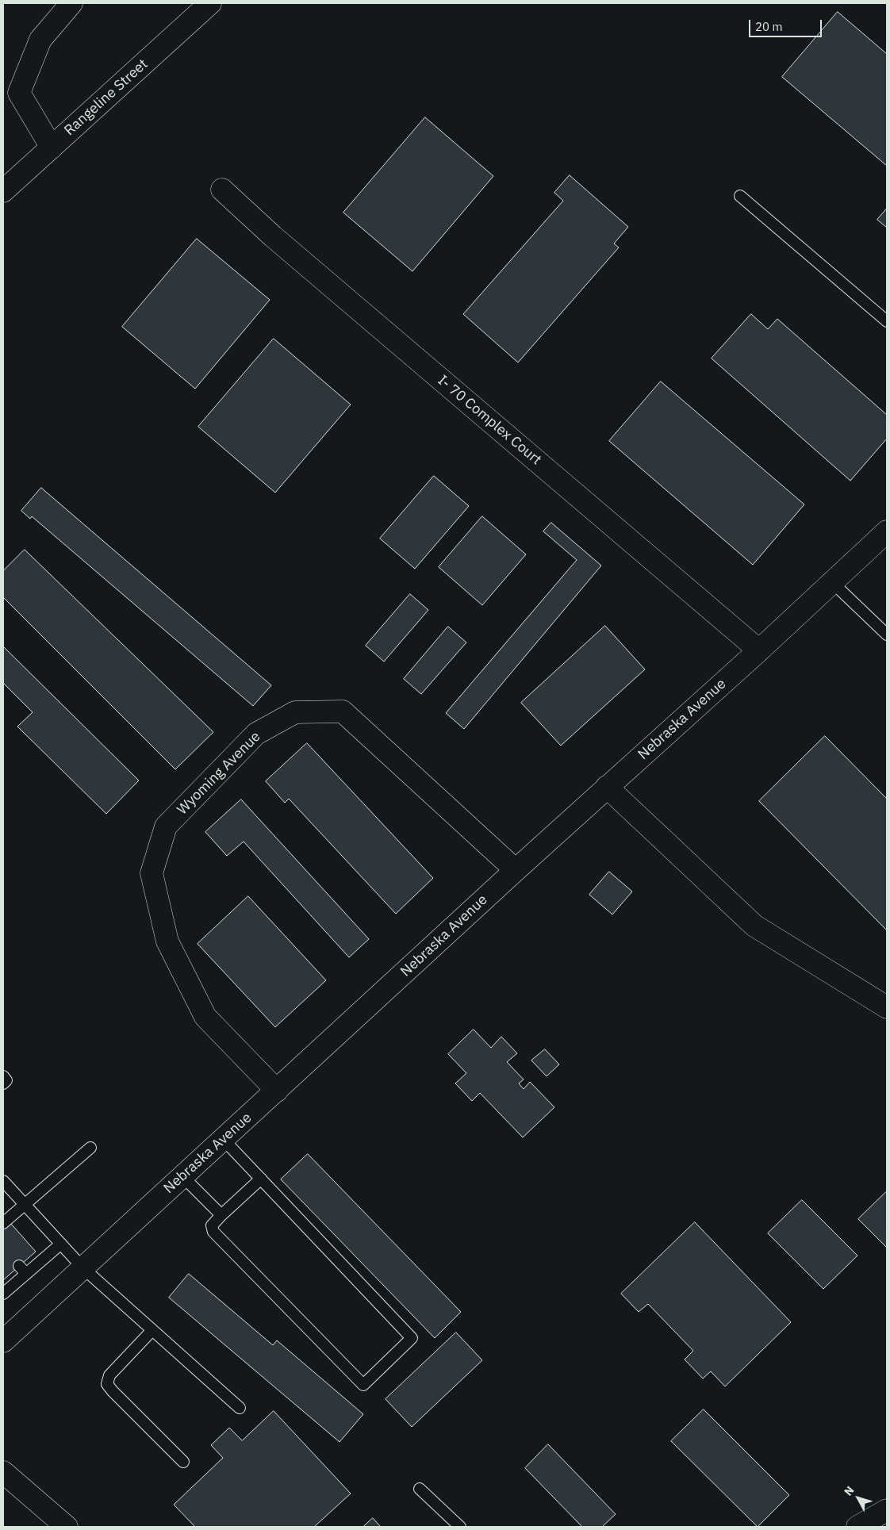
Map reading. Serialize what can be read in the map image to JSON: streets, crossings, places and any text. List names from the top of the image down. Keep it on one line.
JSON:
{"streets":{"street":["Rangeline Street","I- 70 Complex Court","Nebraska Avenue","Wyoming Avenue"]},"crossings":[["I- 70 Complex Court","Nebraska Avenue"],["Nebraska Avenue","Wyoming Avenue"]],"scale_bar":"20 m","north":"top left"}
